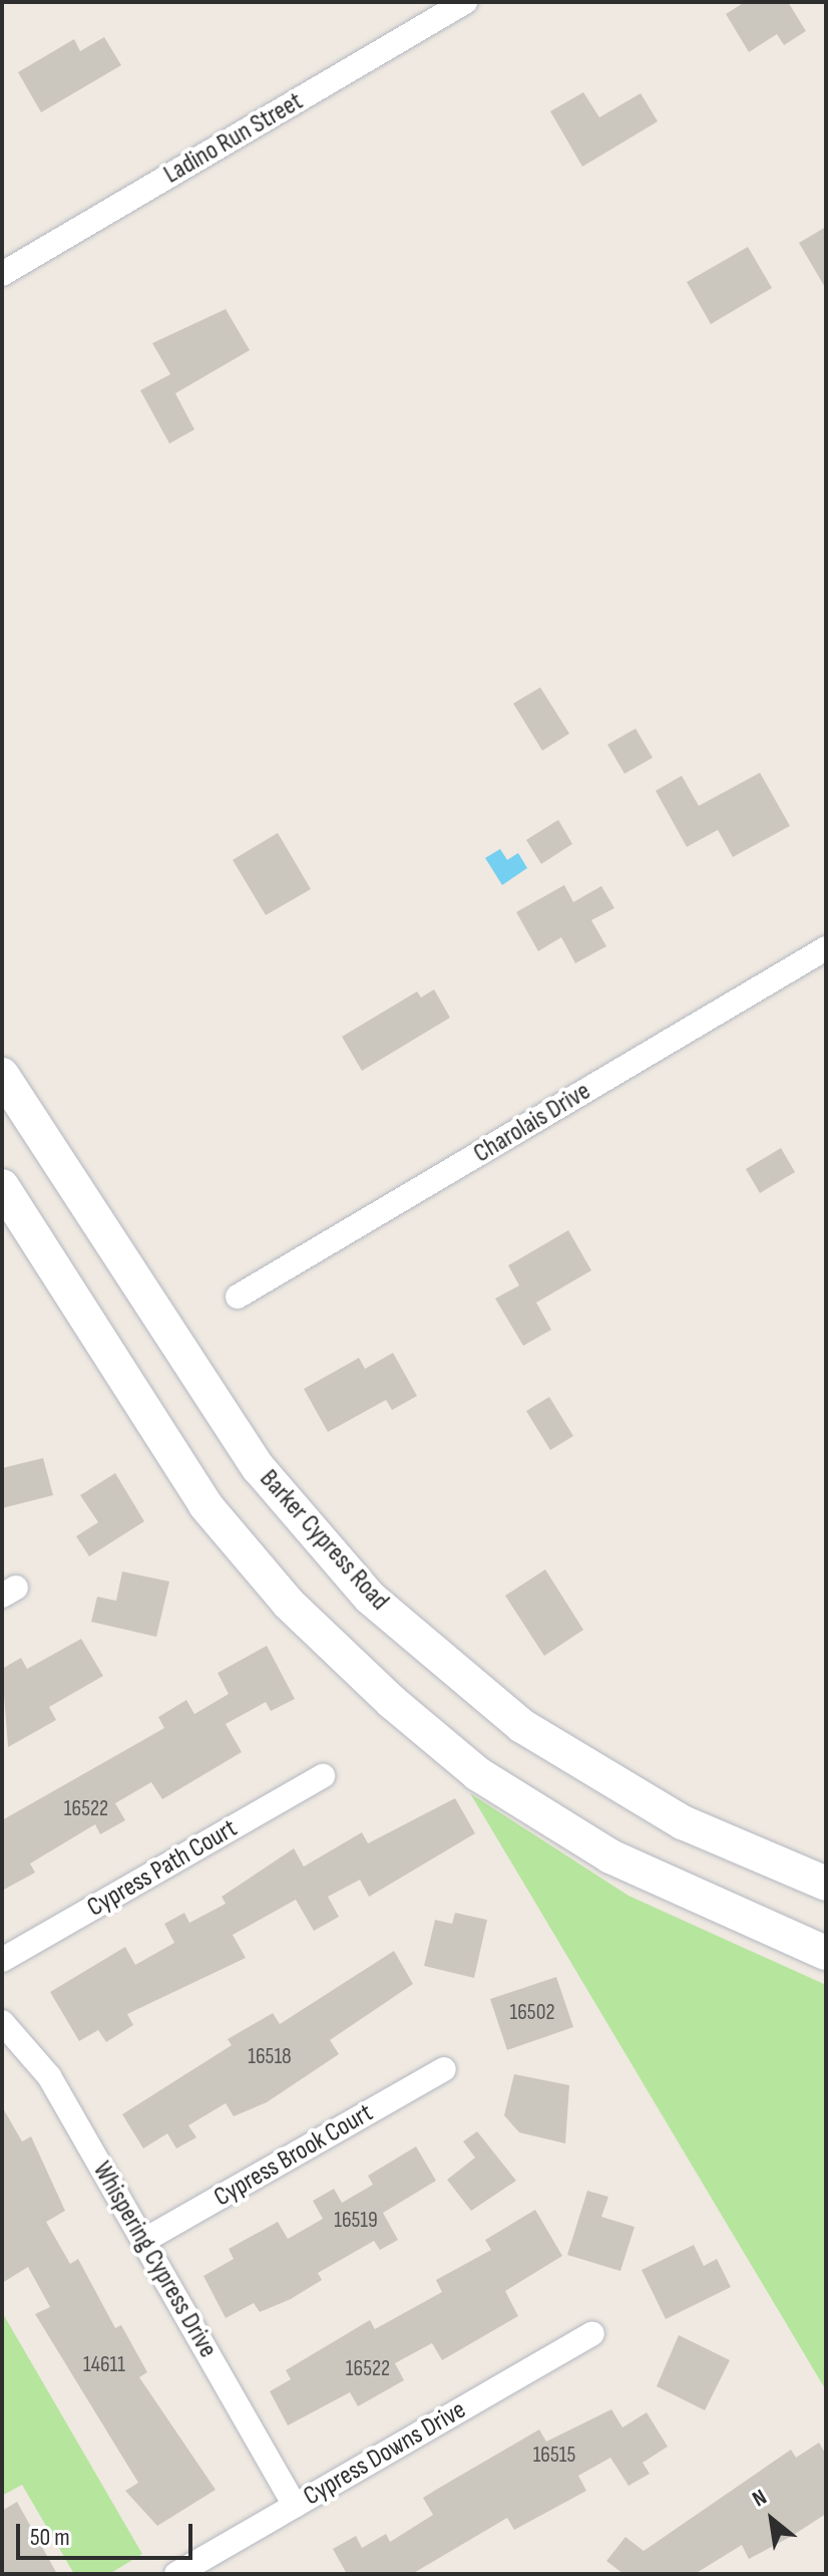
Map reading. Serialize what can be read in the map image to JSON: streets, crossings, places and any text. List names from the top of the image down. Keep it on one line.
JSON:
{"streets":{"main road":["Barker Cypress Road"],"street":["Ladino Run Street","Charolais Drive","Cypress Path Court","Cypress Brook Court","Whispering Cypress Drive","Cypress Downs Drive"]},"crossings":[["Cypress Brook Court","Whispering Cypress Drive"],["Whispering Cypress Drive","Cypress Downs Drive"]],"house_numbers":["16522","16502","16518","16519","14611","16522","16515"],"scale_bar":"50 m","north":"top left"}
